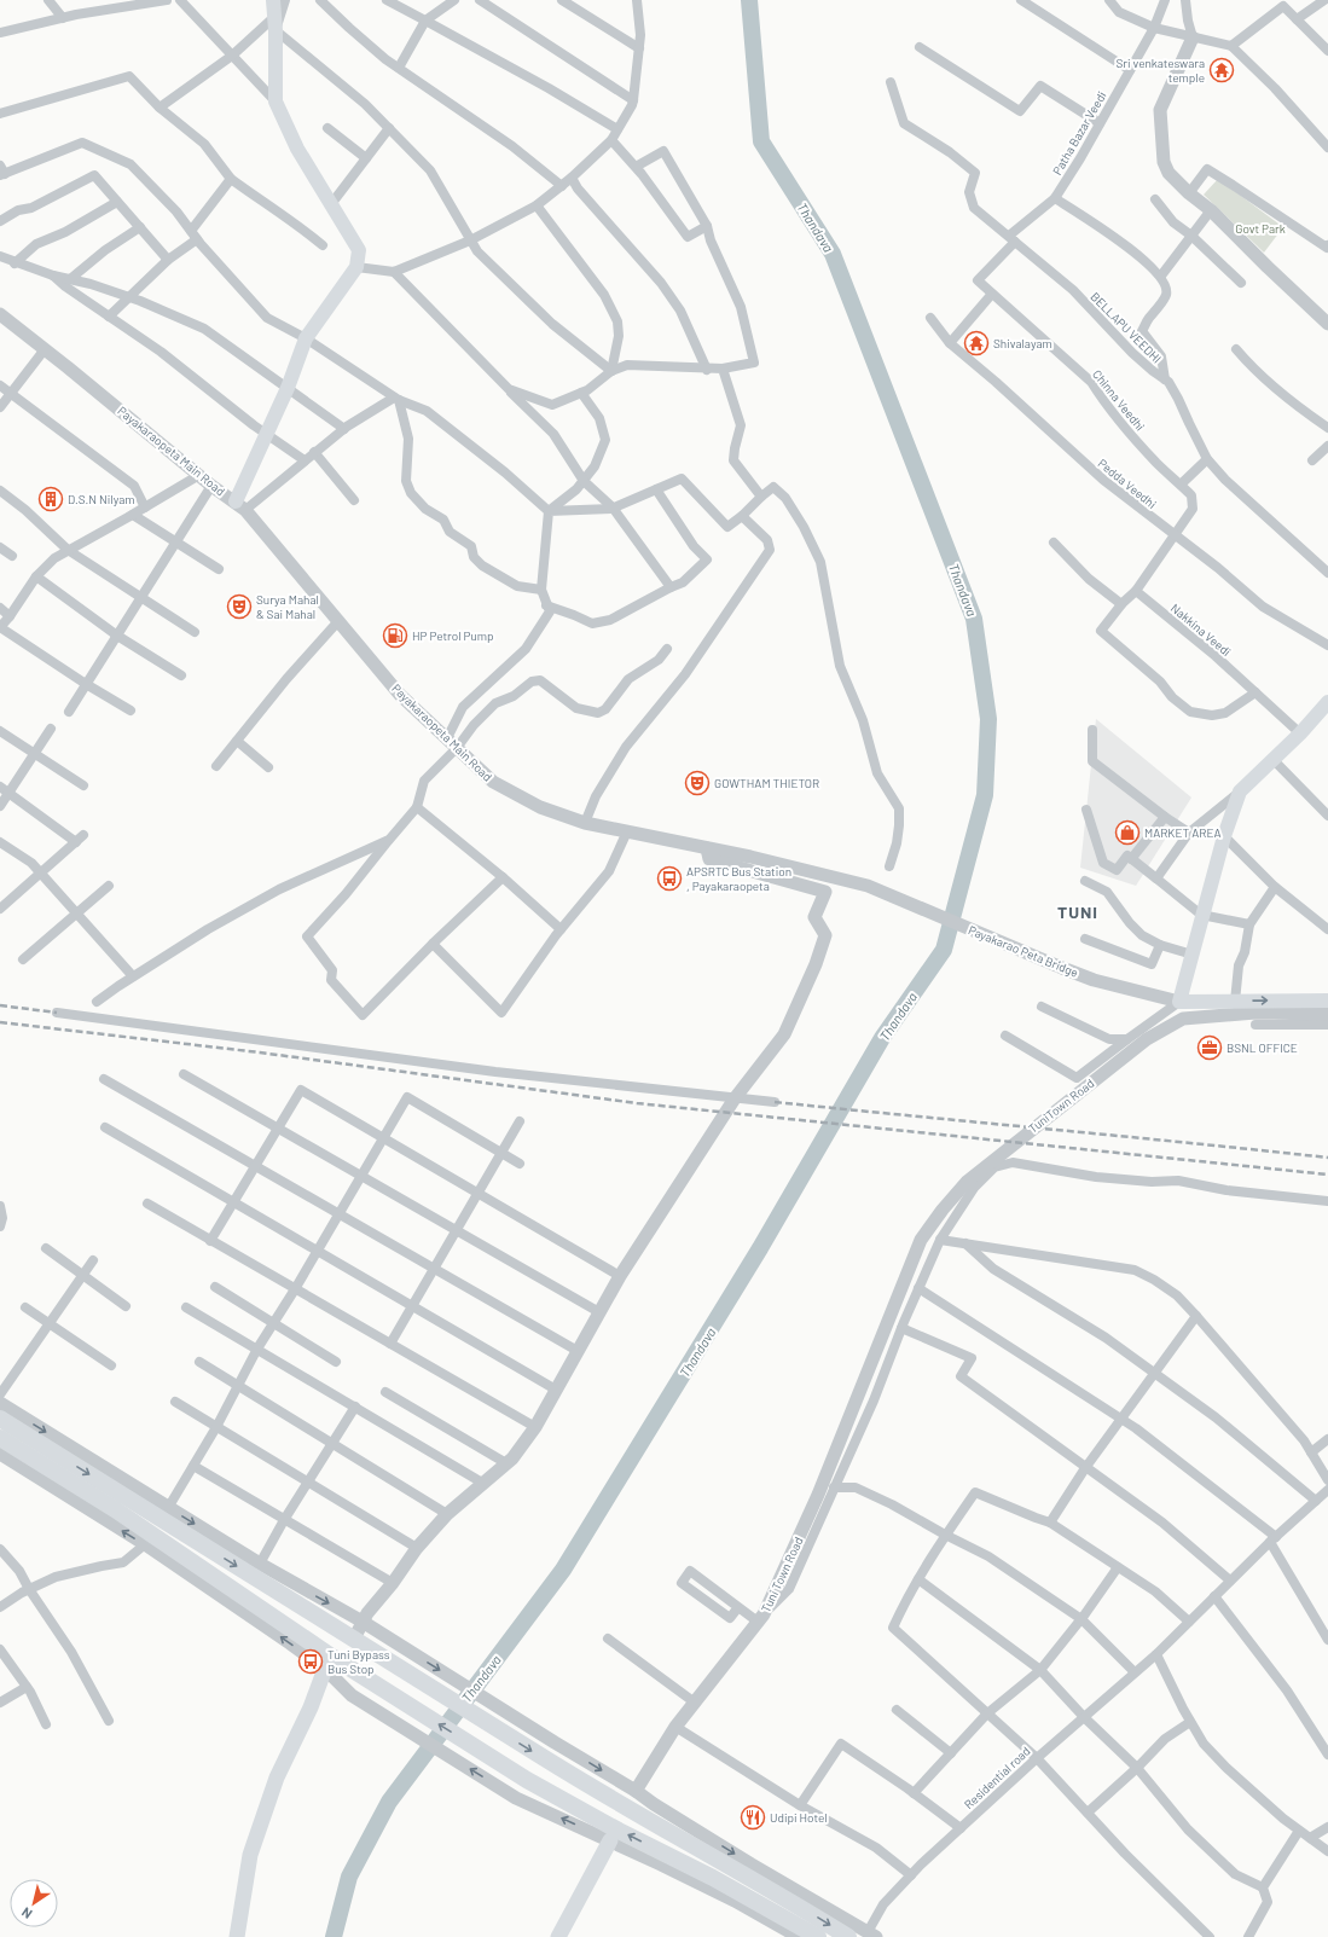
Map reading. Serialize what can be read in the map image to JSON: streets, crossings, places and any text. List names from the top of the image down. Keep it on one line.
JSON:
{"streets":{"street":["Patha Bazar Veedi","BELLAPU VEEDHI","Chinna Veedhi","Payakaraopeta Main Road","Pedda Veedhi","Nakkina Veedi","Payakarao Peta Bridge","TuniTown Road","Tuni Town Road","Residential road"]},"crossings":[["Patha Bazar Veedi","BELLAPU VEEDHI"],["Patha Bazar Veedi","Chinna Veedhi"],["BELLAPU VEEDHI","Chinna Veedhi"],["Chinna Veedhi","Pedda Veedhi"],["Payakaraopeta Main Road","Payakarao Peta Bridge"],["TuniTown Road","Tuni Town Road"]],"districts":["TUNI"],"water":["Thandava"],"parks":["Govt Park"],"places":{"temple":["Sri venkateswara temple","Shivalayam"],"building":["D.S.N Nilyam"],"theatre":["Surya Mahal & Sai Mahal","GOWTHAM THIETOR"],"fuel station":["HP Petrol Pump"],"shop":["MARKET AREA"],"bus stop":["APSRTC Bus Station , Payakaraopeta","Tuni Bypass Bus Stop"],"office":["BSNL OFFICE"],"restaurant":["Udipi Hotel"]},"north":"bottom left"}
